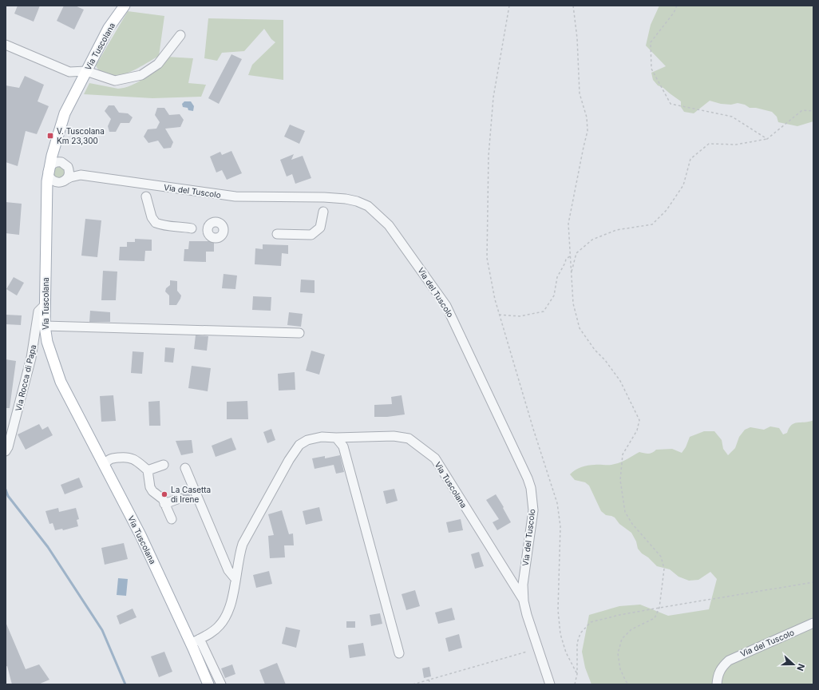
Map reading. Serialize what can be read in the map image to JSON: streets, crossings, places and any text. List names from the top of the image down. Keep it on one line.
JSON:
{"streets":{"main road":["Via Tuscolana"],"street":["Via del Tuscolo","Via Rocca di Papa"]},"crossings":[["Via Tuscolana","Via del Tuscolo"],["Via Tuscolana","Via Rocca di Papa"]],"places":{"transit":["V. Tuscolana Km 23,300"],"other":["La Casetta di Irene"]},"north":"right"}
